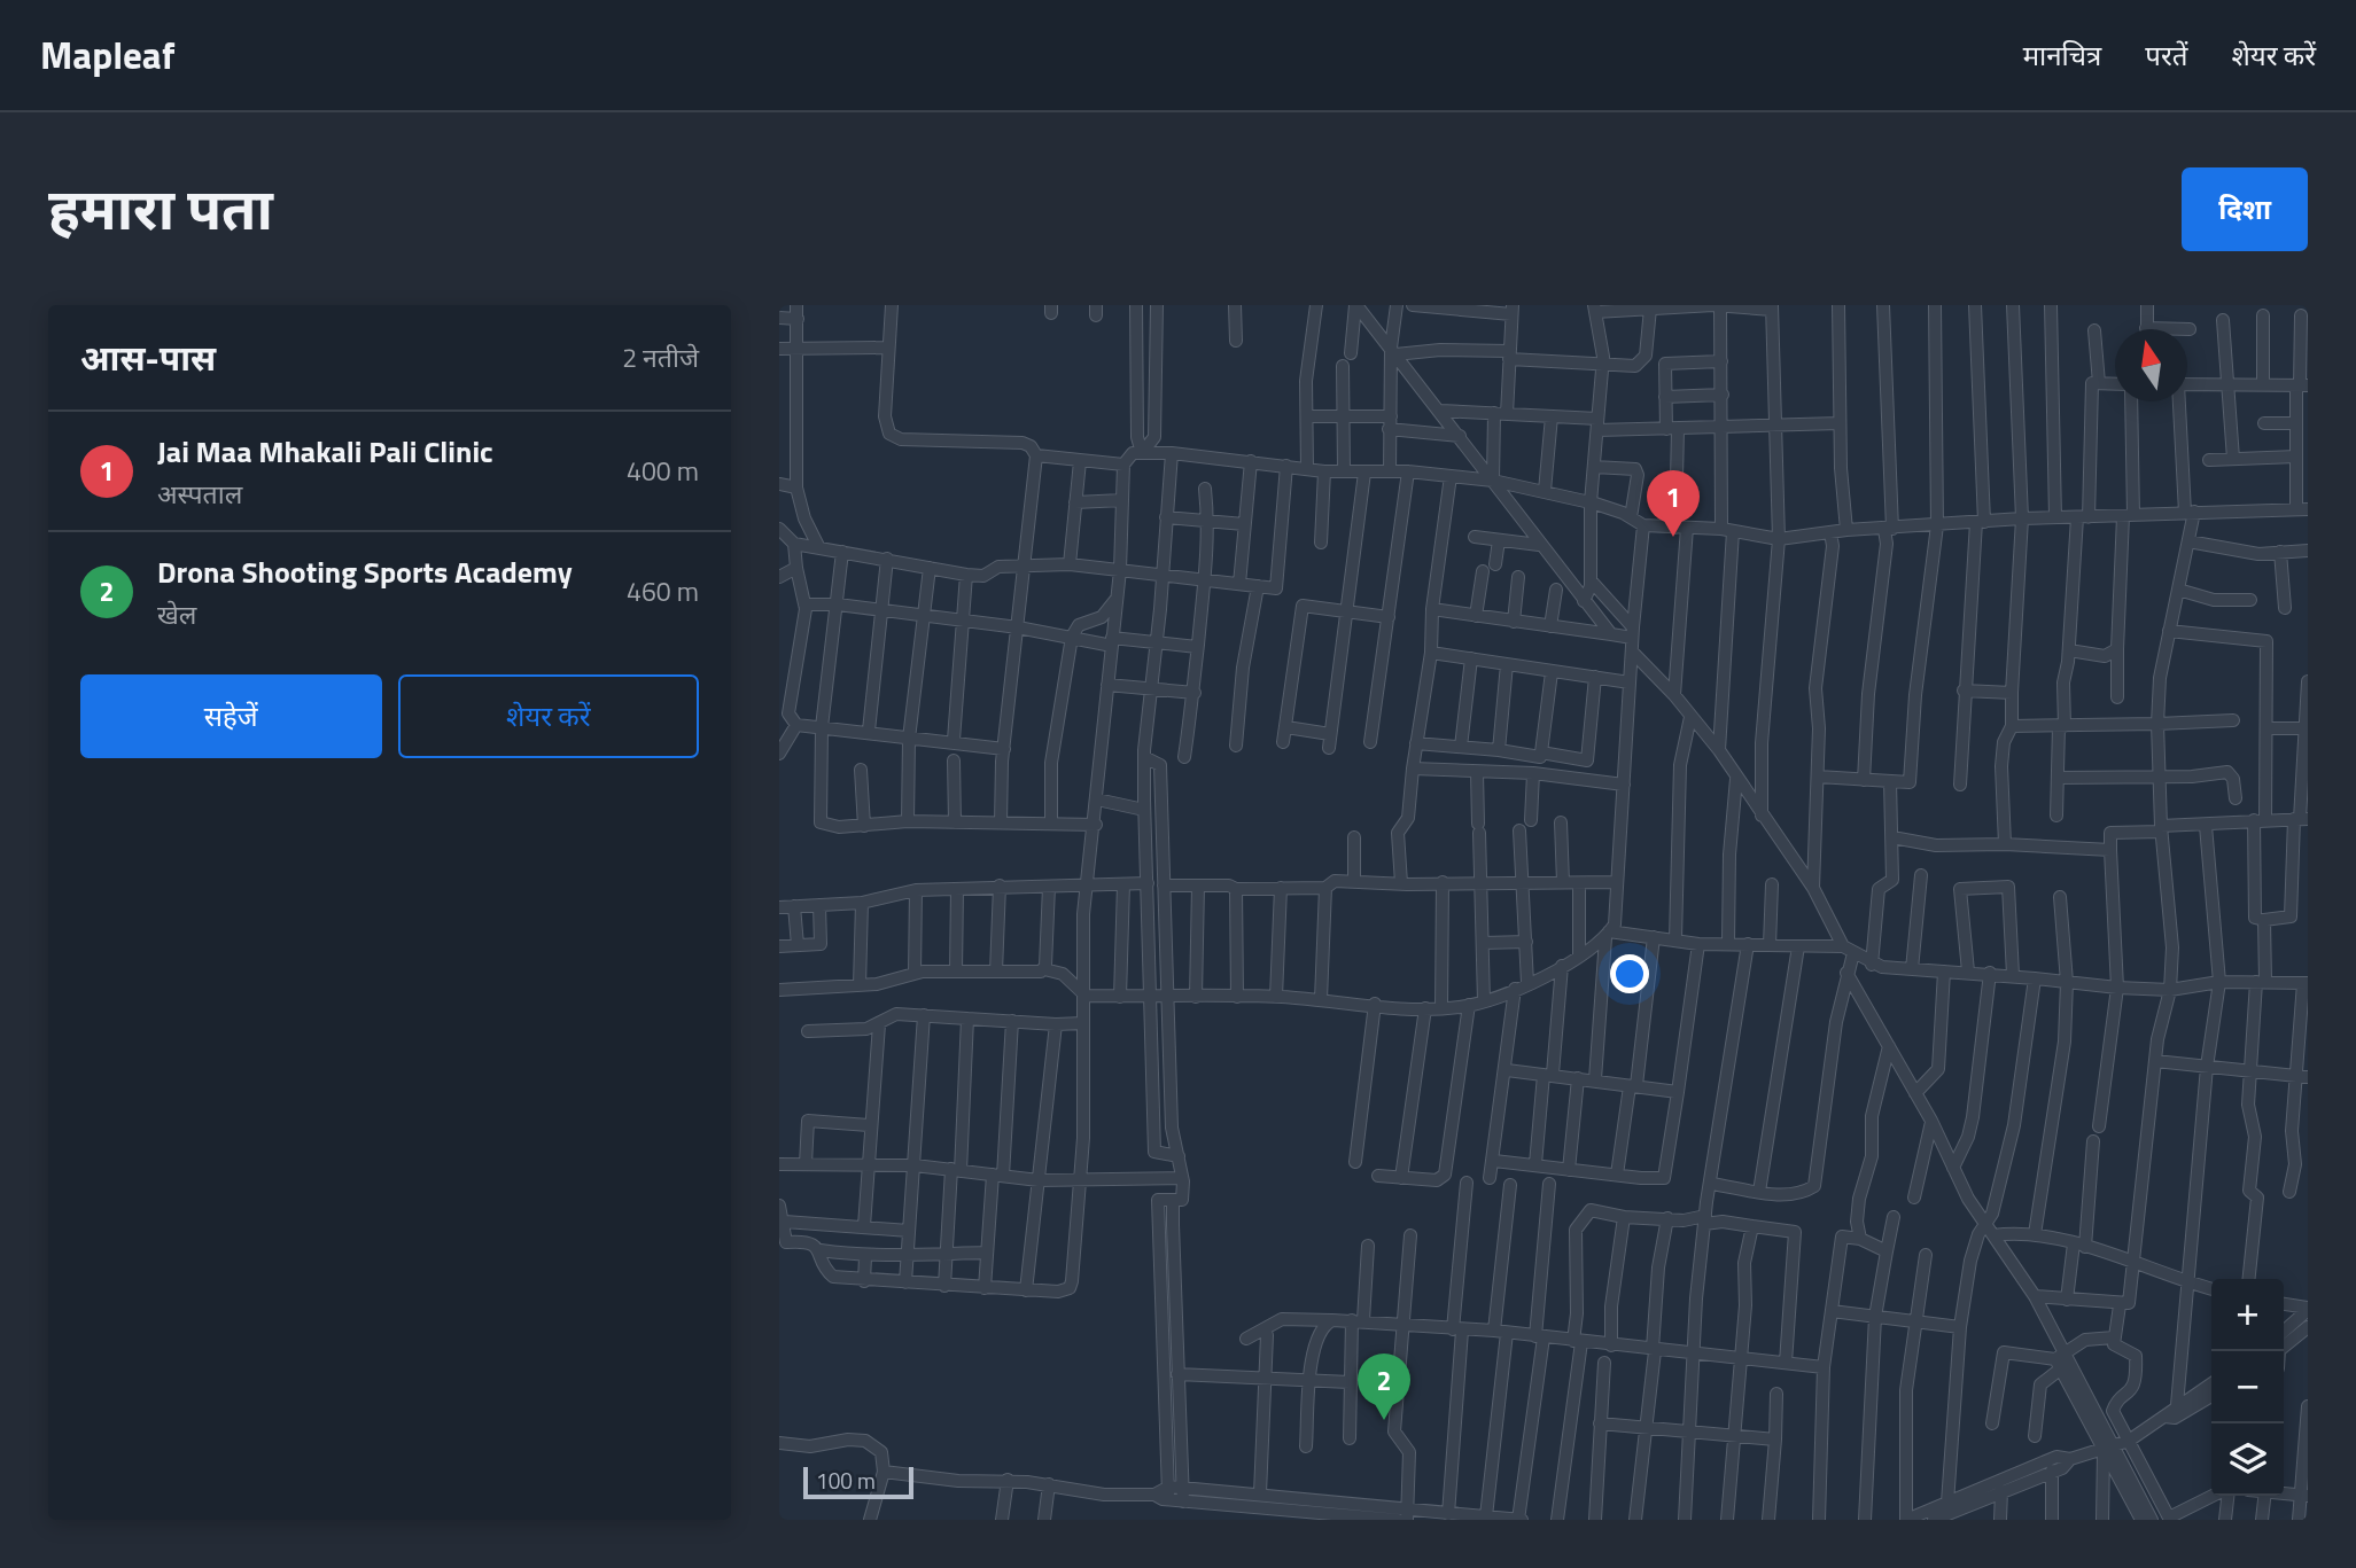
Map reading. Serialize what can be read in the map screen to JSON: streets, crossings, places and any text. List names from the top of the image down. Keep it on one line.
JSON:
{"scale_bar":"100 m","north":"top","page":{"header":"Mapleaf","nav":["मानचित्र","परतें","शेयर करें"],"title":"हमारा पता","buttons":["दिशा",["सहेजें","शेयर करें"]],"heading":["आस-पास","2 नतीजे"],"list":[{"mark":"1","name":"Jai Maa Mhakali Pali Clinic","note":"अस्पताल","value":"400 m"},{"mark":"2","name":"Drona Shooting Sports Academy","note":"खेल","value":"460 m"}],"pins":["1","2"],"map_buttons":["+","−"],"scale":"100 m"}}
